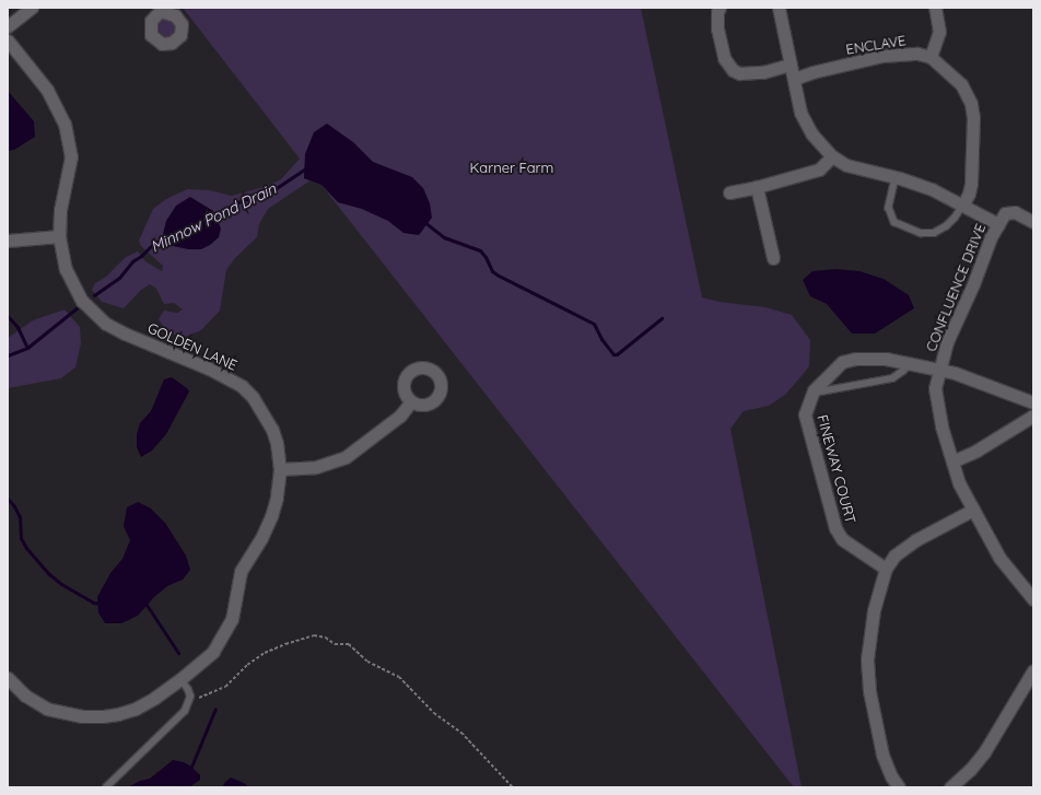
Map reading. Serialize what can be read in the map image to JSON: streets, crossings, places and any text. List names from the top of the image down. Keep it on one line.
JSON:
{"streets":{"street":["ENCLAVE","CONFLUENCE DRIVE","GOLDEN LANE","FINEWAY COURT"]},"crossings":[["ENCLAVE","CONFLUENCE DRIVE"],["CONFLUENCE DRIVE","FINEWAY COURT"]],"water":["Minnow Pond Drain"],"parks":["Karner Farm"]}
